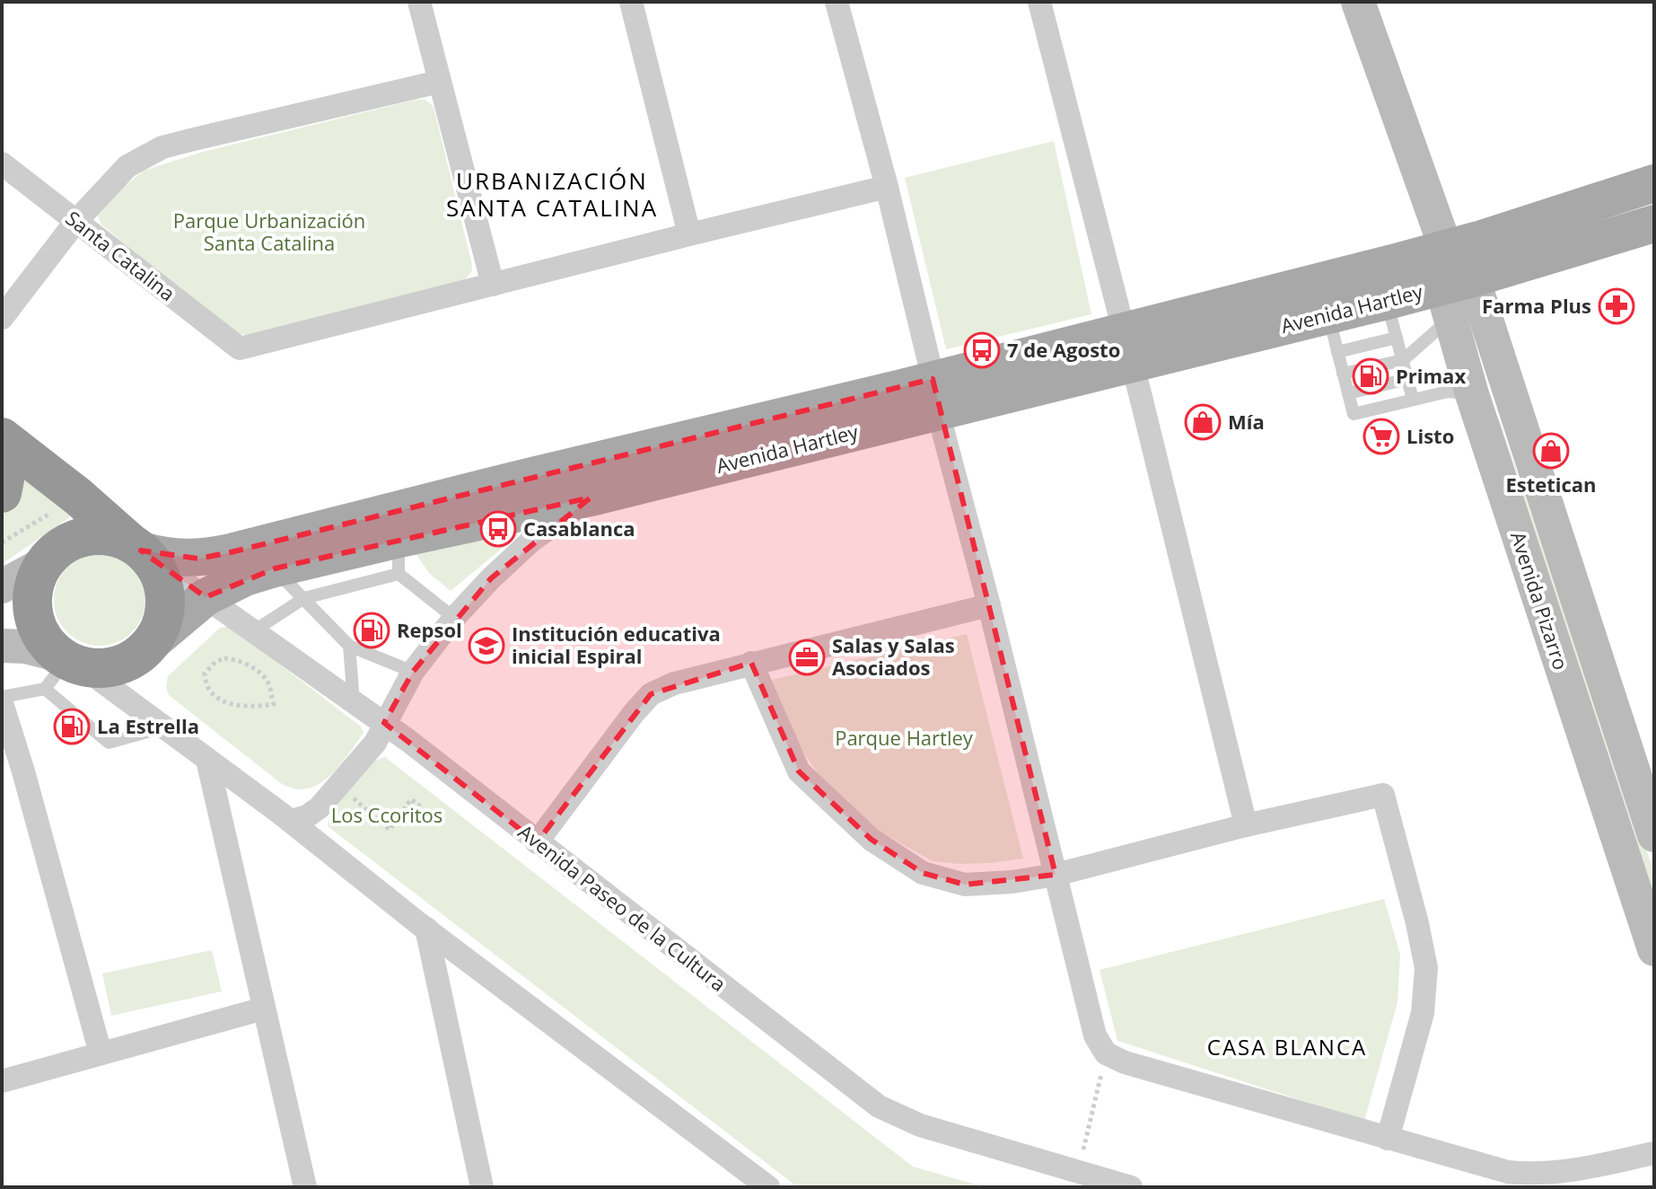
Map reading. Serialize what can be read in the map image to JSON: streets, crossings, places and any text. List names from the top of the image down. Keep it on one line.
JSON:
{"streets":{"highway":["Avenida Paseo de la Cultura"],"main road":["Avenida Hartley","Avenida Pizarro"],"street":["Santa Catalina"]},"crossings":[["Avenida Hartley","Avenida Pizarro"],["Avenida Hartley","Avenida Paseo de la Cultura"]],"districts":["URBANIZACIÓN SANTA CATALINA","CASA BLANCA"],"parks":["Parque Urbanización Santa Catalina","Parque Hartley","Los Ccoritos"],"places":{"pharmacy":["Farma Plus"],"bus stop":["7 de Agosto","Casablanca"],"fuel station":["Primax","Repsol","La Estrella"],"shop":["Mía","Estetican"],"supermarket":["Listo"],"school or university":["Institución educativa inicial Espiral"],"office":["Salas y Salas Asociados"]}}
